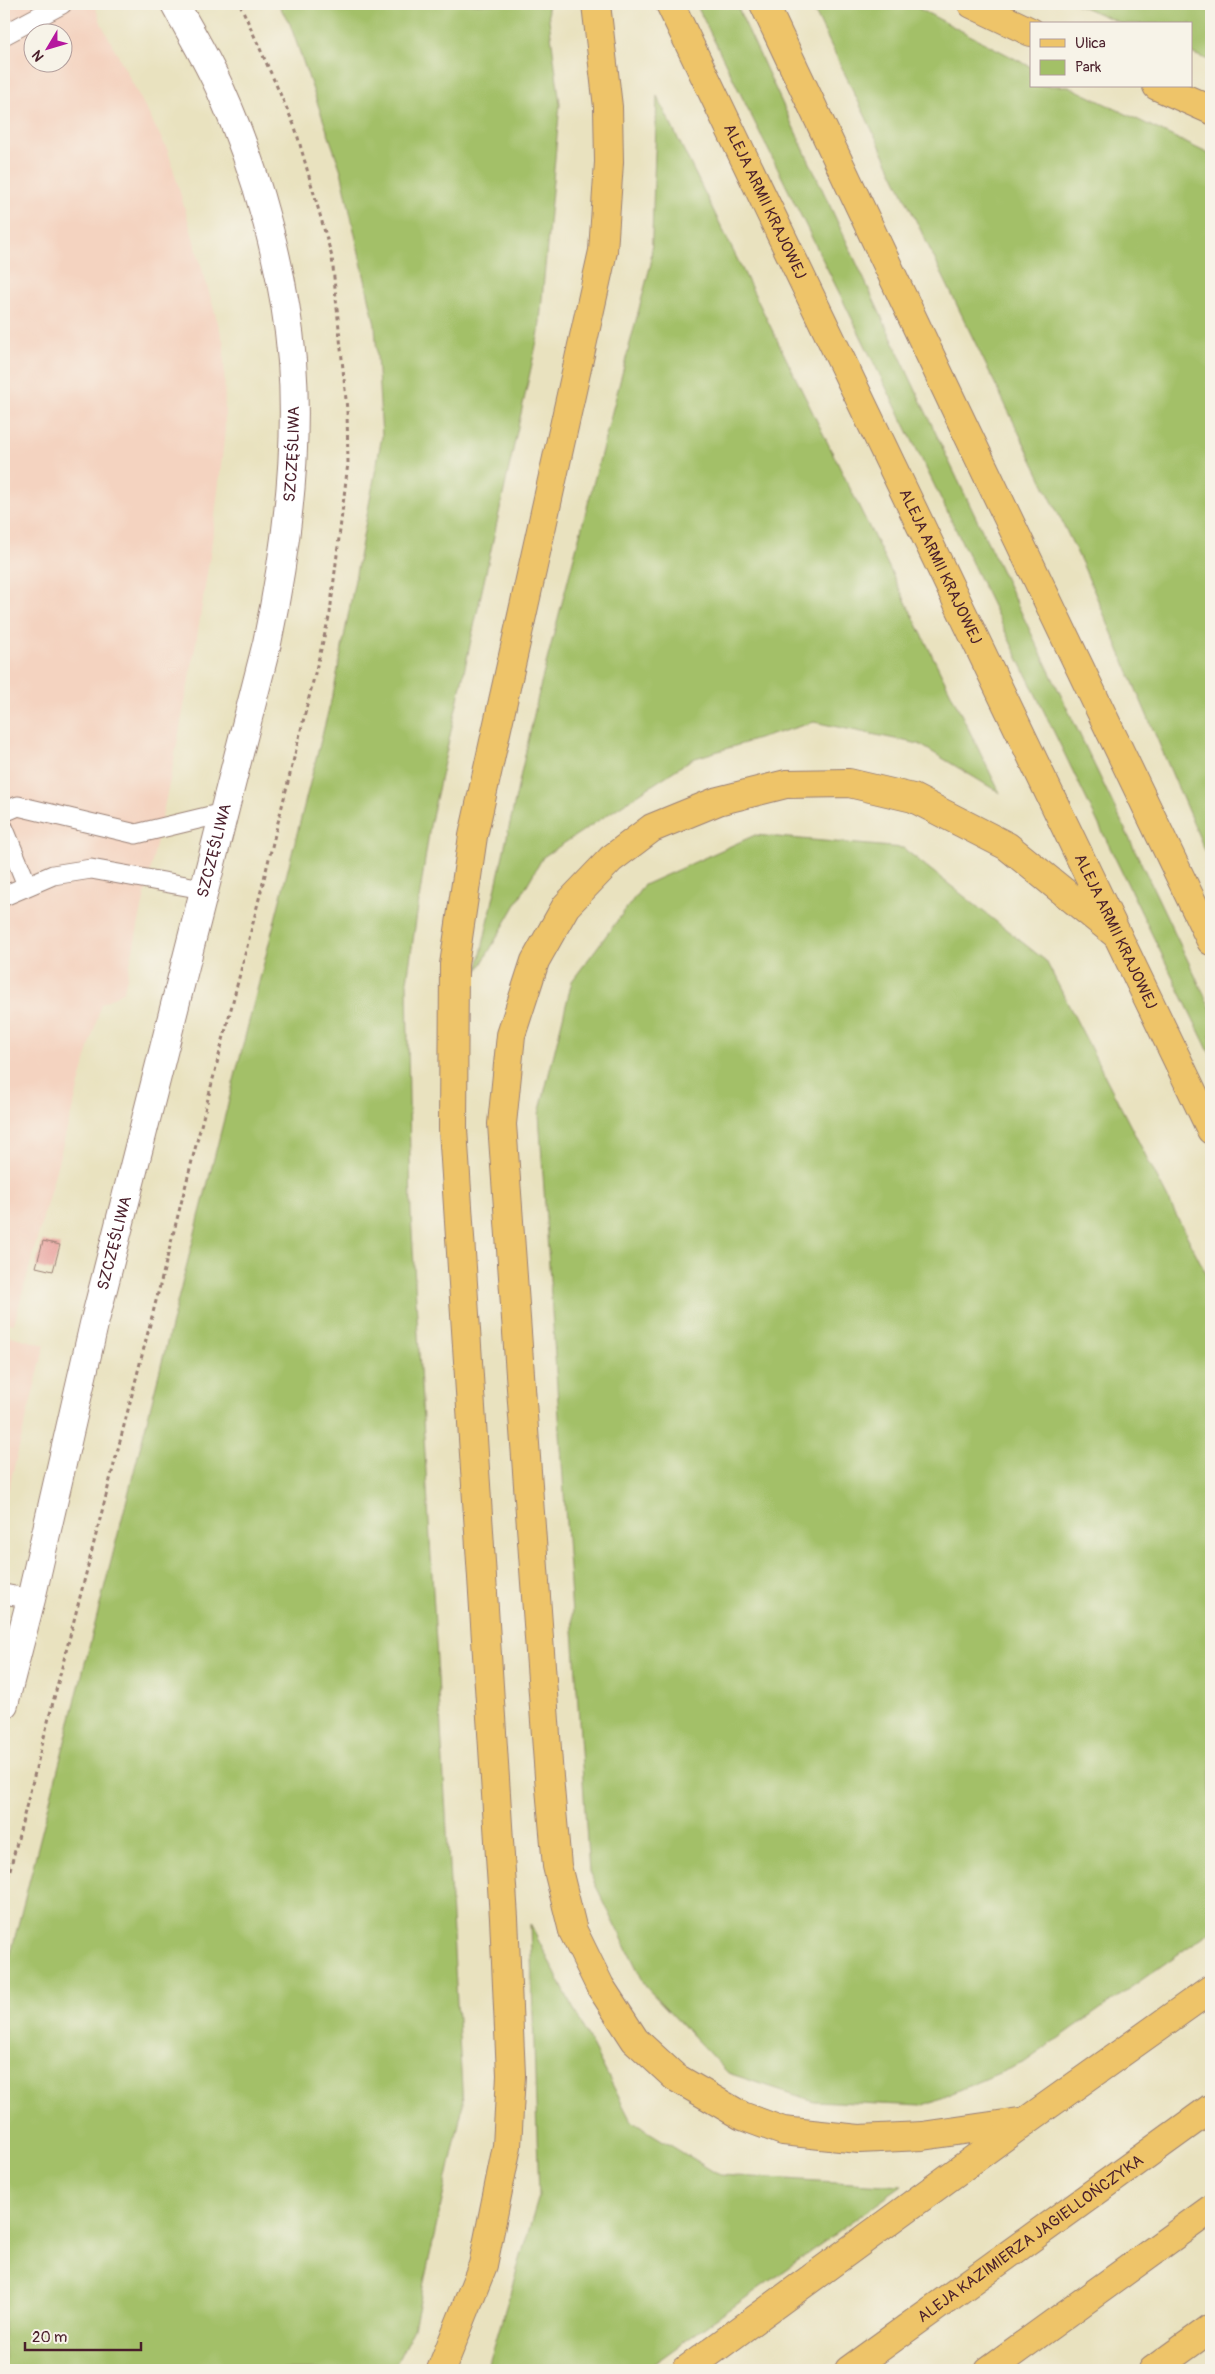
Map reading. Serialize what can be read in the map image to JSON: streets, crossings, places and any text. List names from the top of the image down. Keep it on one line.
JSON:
{"streets":{"main road":["ALEJA ARMII KRAJOWEJ","ALEJA KAZIMIERZA JAGIELLOŃCZYKA"],"street":["SZCZĘŚLIWA"]},"legend":["Ulica","Park"],"scale_bar":"20 m","north":"bottom left"}
